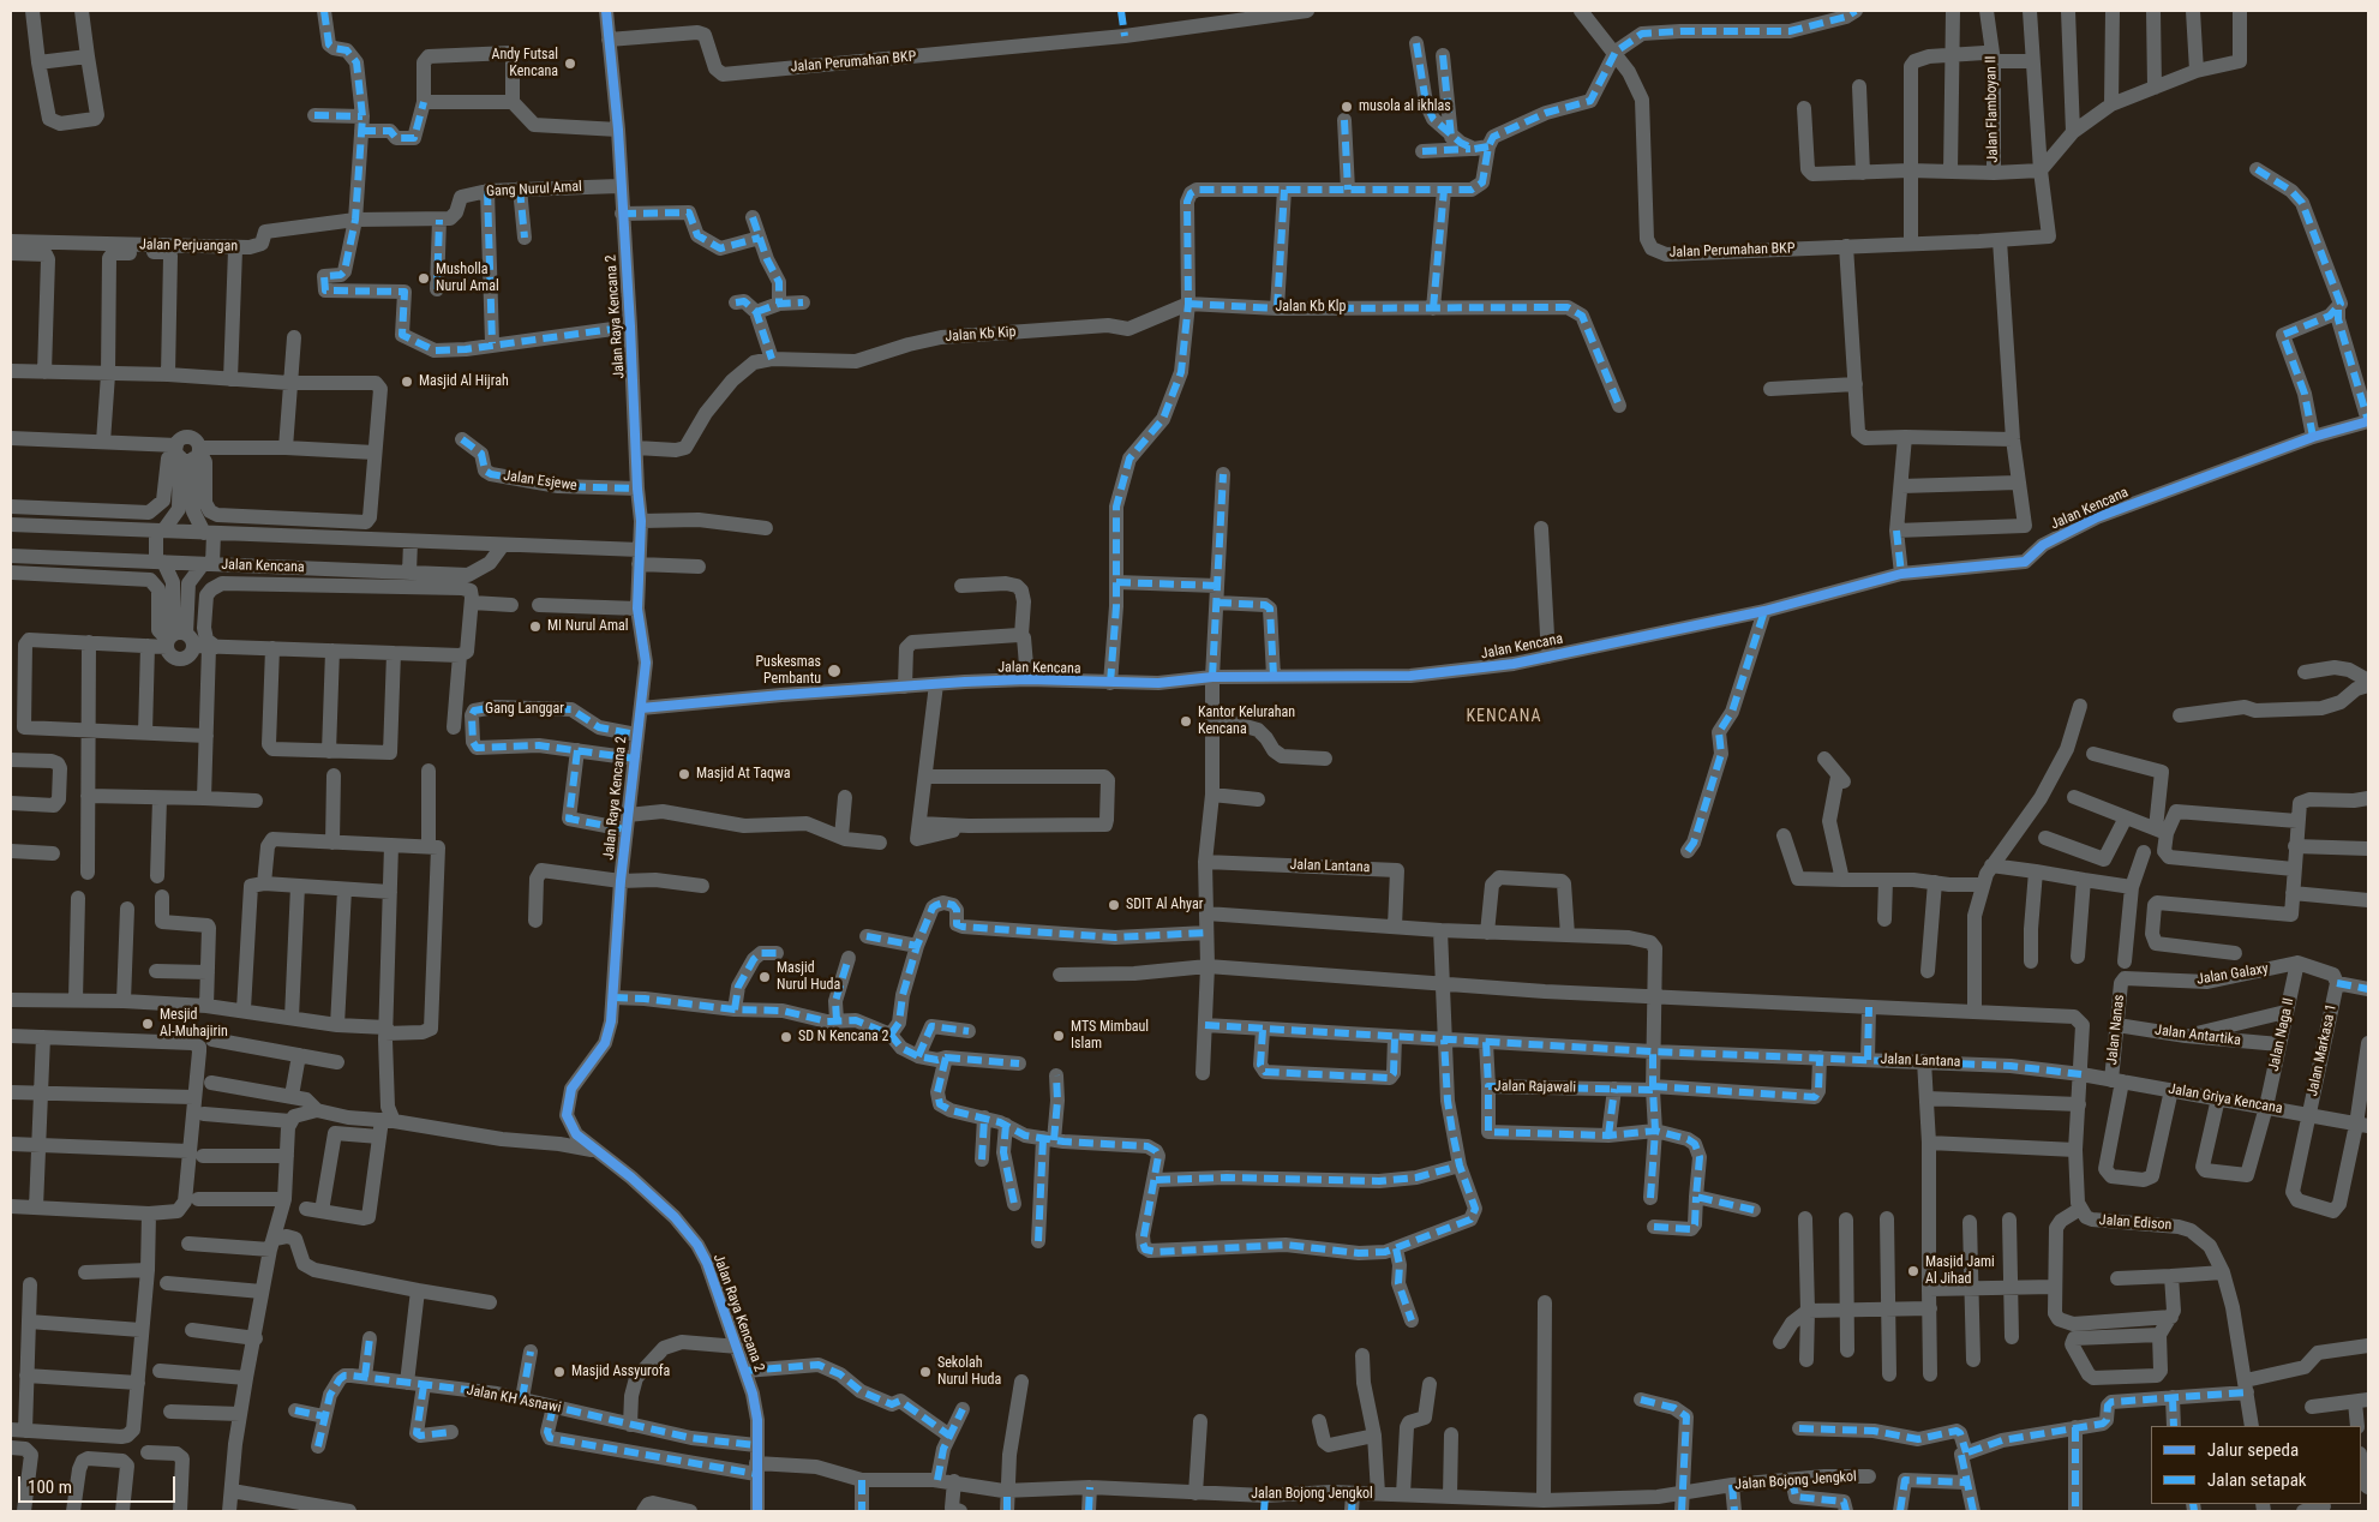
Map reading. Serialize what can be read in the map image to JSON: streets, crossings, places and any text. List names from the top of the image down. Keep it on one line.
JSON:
{"streets":{"street":["Jalan Perumahan BKP","Jalan Flamboyan II","Gang Nurul Amal","Jalan Perjuangan","Jalan Kb Klp","Jalan Raya Kencana 2","Jalan Kb Kip","Jalan Esjewe","Jalan Kencana","Gang Langgar","Jalan Lantana","Jalan Galaxy","Jalan Nanas","Jalan Naga II","Jalan Antartika","Jalan Markasa 1","Jalan Rajawali","Jalan Griya Kencana","Jalan Edison","Jalan KH Asnawi","Jalan Bojong Jengkol"]},"crossings":[["Jalan Perumahan BKP","Jalan Raya Kencana 2"],["Gang Nurul Amal","Jalan Raya Kencana 2"],["Jalan Kb Klp","Jalan Kb Kip"],["Jalan Raya Kencana 2","Jalan Esjewe"],["Jalan Raya Kencana 2","Jalan Kencana"],["Jalan Raya Kencana 2","Gang Langgar"],["Jalan Raya Kencana 2","Jalan KH Asnawi"],["Jalan Raya Kencana 2","Jalan Bojong Jengkol"],["Jalan Lantana","Jalan Rajawali"],["Jalan Lantana","Jalan Griya Kencana"],["Jalan Lantana","Jalan Edison"],["Jalan Galaxy","Jalan Nanas"],["Jalan Galaxy","Jalan Naga II"],["Jalan Nanas","Jalan Antartika"],["Jalan Nanas","Jalan Griya Kencana"],["Jalan Naga II","Jalan Antartika"],["Jalan Naga II","Jalan Griya Kencana"],["Jalan Markasa 1","Jalan Griya Kencana"],["Jalan Griya Kencana","Jalan Edison"],["Jalan KH Asnawi","Jalan Bojong Jengkol"]],"districts":["KENCANA"],"places":["Andy Futsal Kencana","musola al ikhlas","Musholla Nurul Amal","Masjid Al Hijrah","MI Nurul Amal","Puskesmas Pembantu","Kantor Kelurahan Kencana","Masjid At Taqwa","SDIT Al Ahyar","Masjid Nurul Huda","Mesjid Al-Muhajirin","MTS Mimbaul Islam","SD N Kencana 2","Masjid Jami Al Jihad","Masjid Assyurofa","Sekolah Nurul Huda"],"legend":["Jalur sepeda","Jalan setapak"],"scale_bar":"100 m"}
